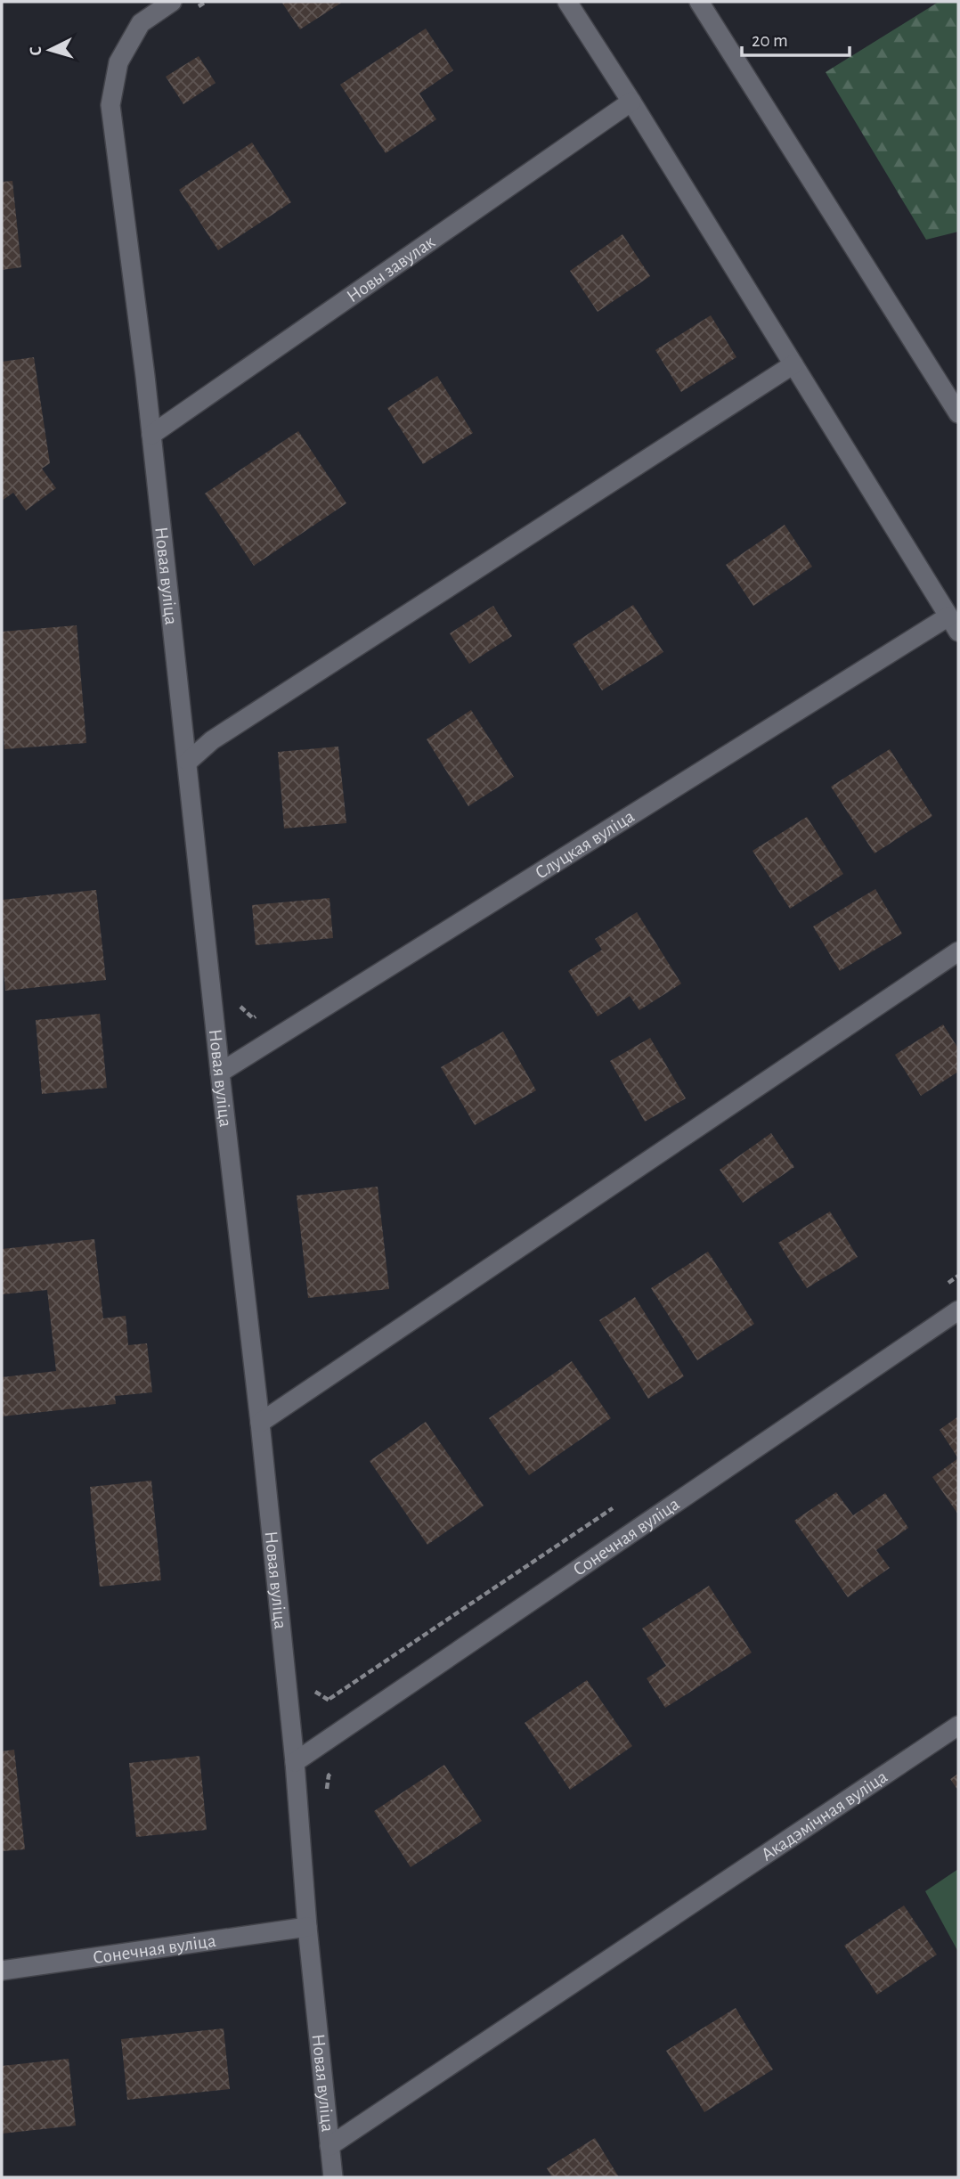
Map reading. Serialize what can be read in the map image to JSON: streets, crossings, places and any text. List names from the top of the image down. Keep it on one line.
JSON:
{"streets":{"street":["Новы завулак","Новая вуліца","Слуцкая вуліца","Сонечная вуліца","Акадэмічная вуліца"]},"crossings":[["Новы завулак","Новая вуліца"],["Новая вуліца","Слуцкая вуліца"],["Новая вуліца","Сонечная вуліца"],["Новая вуліца","Акадэмічная вуліца"]],"scale_bar":"20 m","north":"left"}
